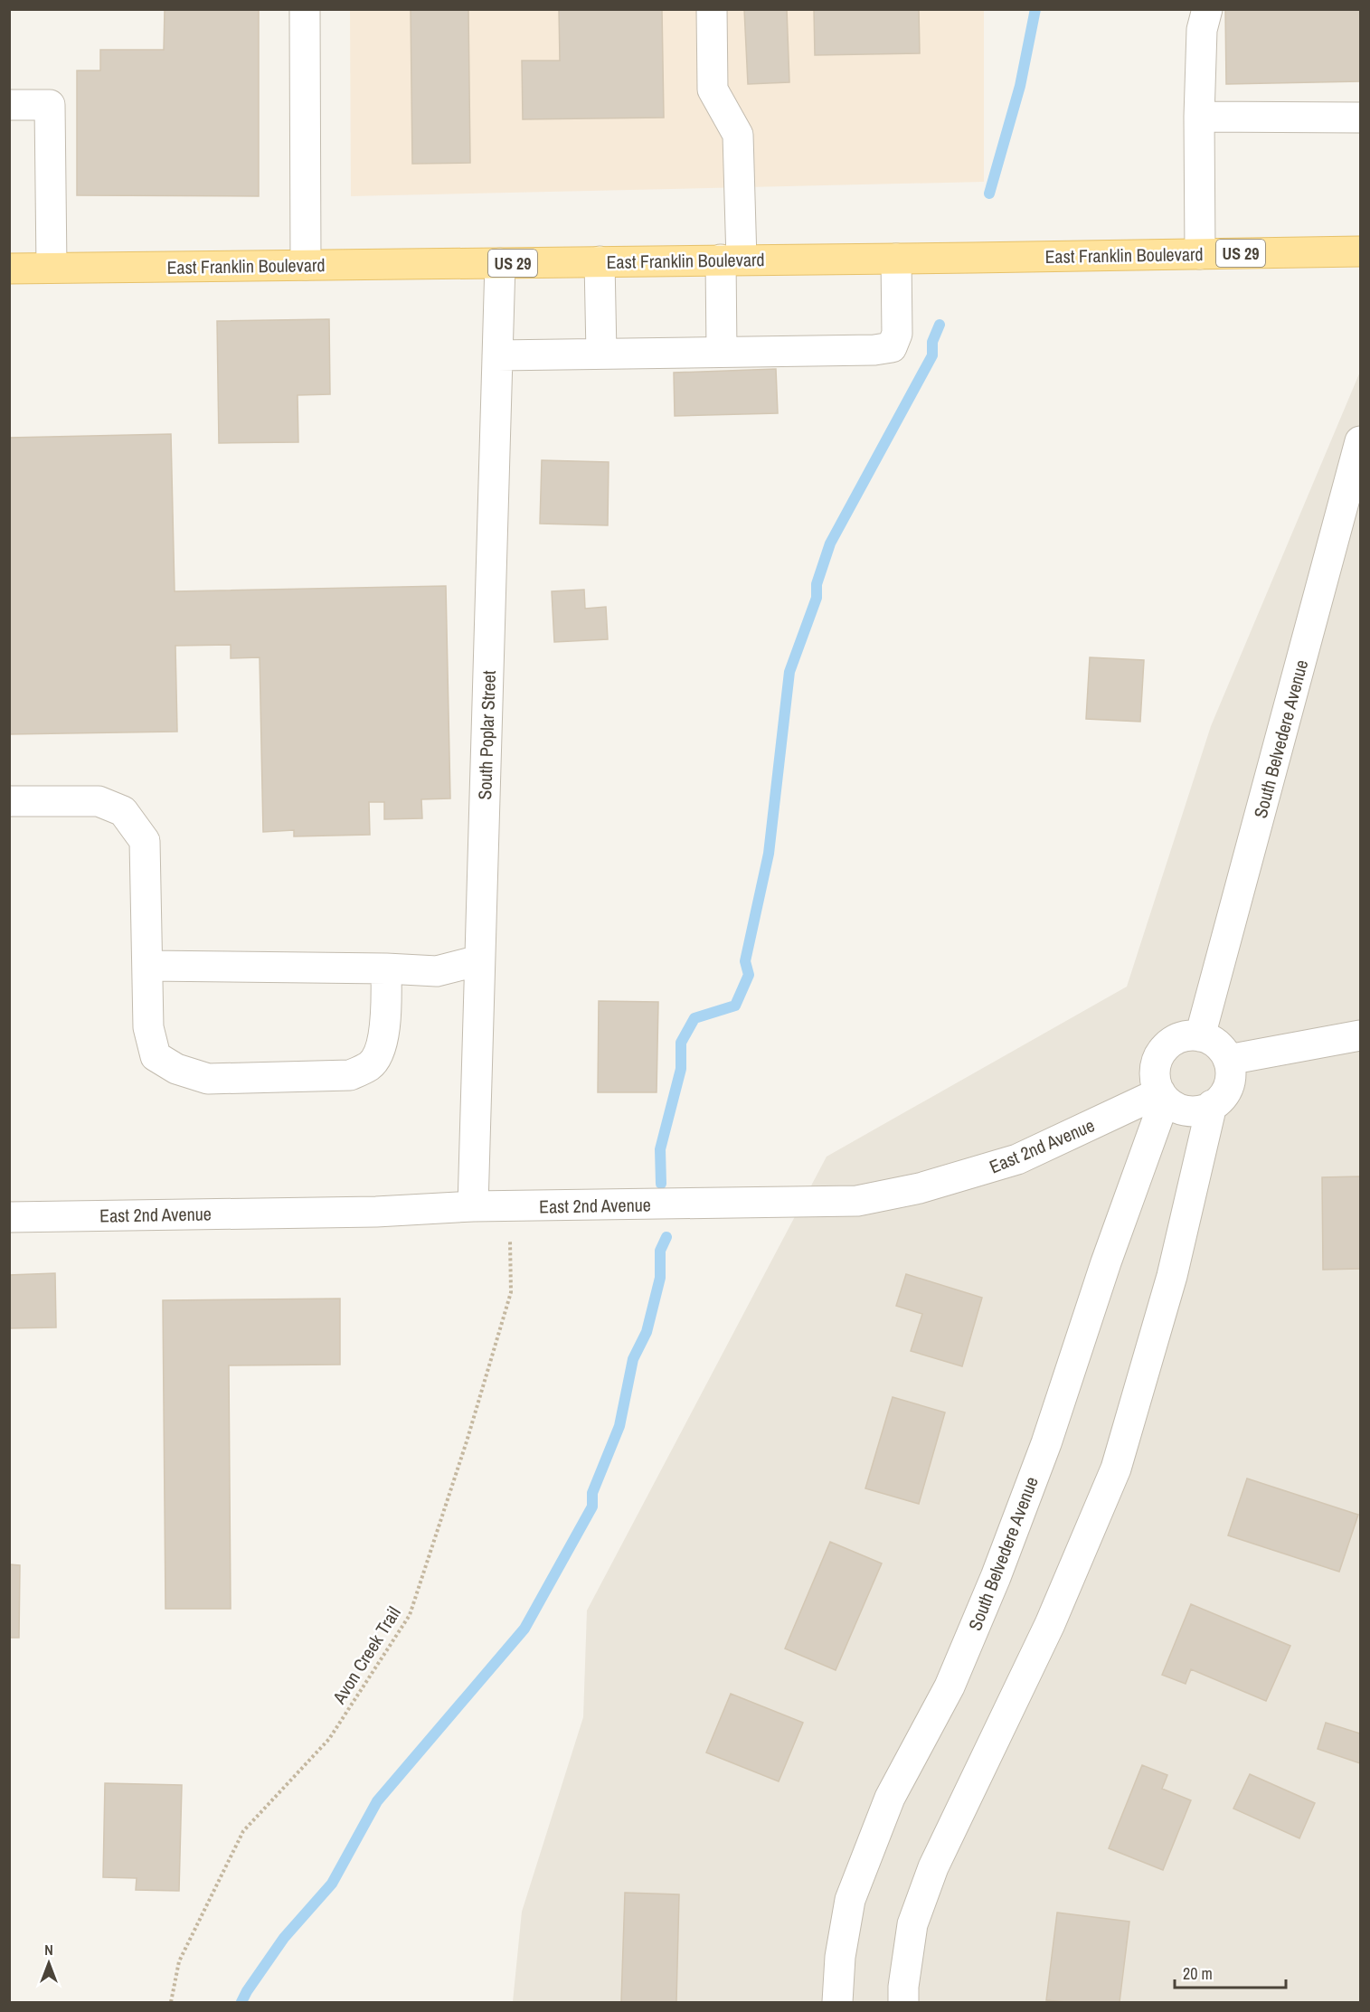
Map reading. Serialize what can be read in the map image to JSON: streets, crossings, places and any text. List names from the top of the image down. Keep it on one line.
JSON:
{"streets":{"main road":["US 29","East Franklin Boulevard"],"street":["South Poplar Street","South Belvedere Avenue","East 2nd Avenue"],"path":["Avon Creek Trail"]},"crossings":[["East Franklin Boulevard","South Poplar Street"],["South Poplar Street","East 2nd Avenue"],["South Poplar Street","Avon Creek Trail"],["South Belvedere Avenue","East 2nd Avenue"],["East 2nd Avenue","Avon Creek Trail"]],"scale_bar":"20 m","north":"top"}
